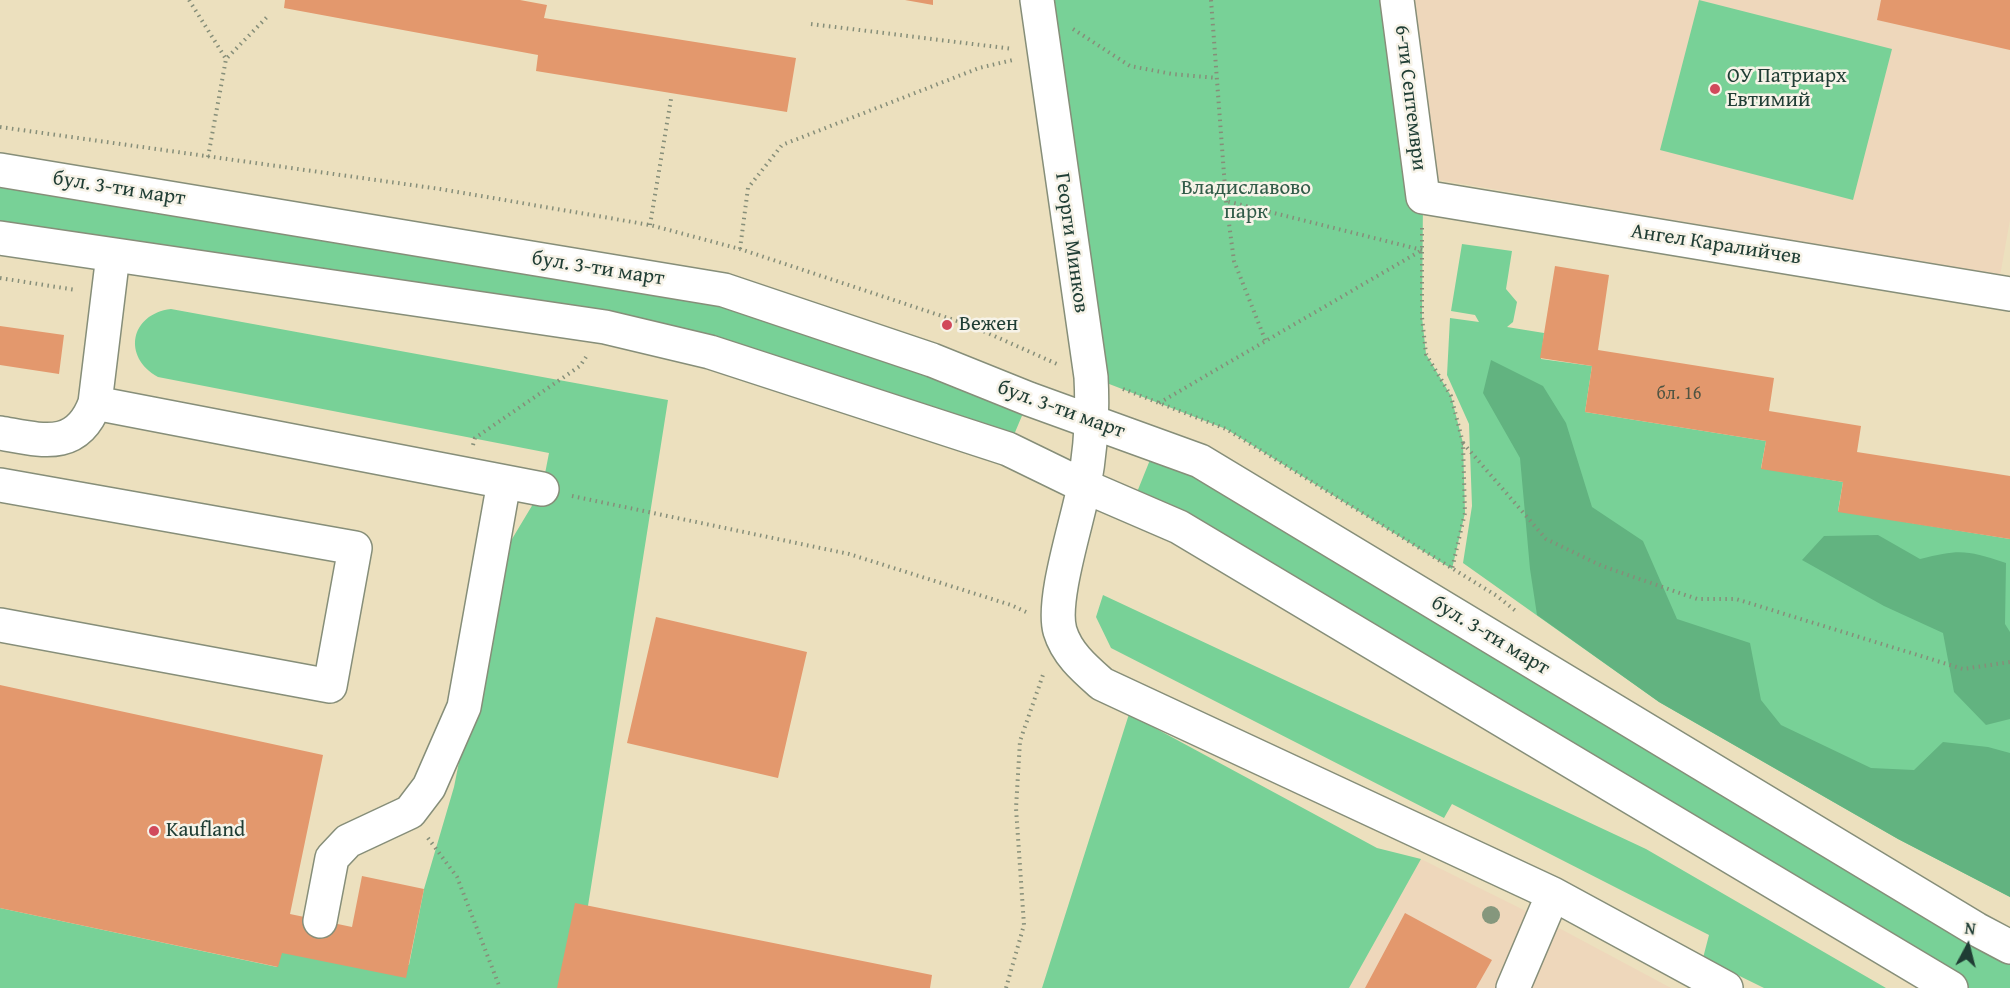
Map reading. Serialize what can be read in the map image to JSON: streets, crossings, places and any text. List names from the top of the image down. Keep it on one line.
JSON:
{"streets":{"street":["6-ти Септември","бул. 3-ти март","Георги Минков","Ангел Каралийчев"]},"crossings":[["6-ти Септември","Ангел Каралийчев"],["бул. 3-ти март","Георги Минков"]],"parks":["Владиславово парк"],"places":["ОУ Патриарх Евтимий","Вежен","Kaufland"],"house_numbers":["бл. 16"],"north":"top"}
